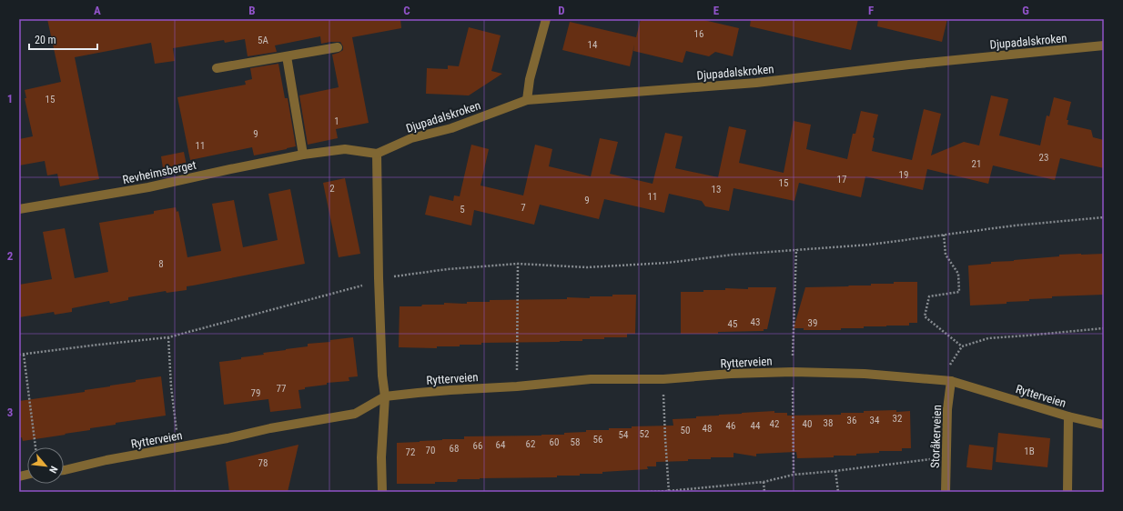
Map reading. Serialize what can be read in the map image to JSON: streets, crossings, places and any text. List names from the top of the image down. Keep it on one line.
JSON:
{"streets":{"street":["Djupadalskroken","Revheimsberget","Rytterveien","Storåkerveien"]},"crossings":[["Djupadalskroken","Revheimsberget"],["Rytterveien","Storåkerveien"]],"house_numbers":["16","5A","14","15","1","9","11","23","21","19","17","15","2","13","11","9","7","5","8","43","39","45","77","79","32","36","34","38","42","40","46","44","48","50","52","54","56","60","58","62","64","66","68","70","1B","72","78"],"scale_bar":"20 m","north":"bottom right","grid":{"columns":["A","B","C","D","E","F","G"],"rows":["1","2","3"]}}
